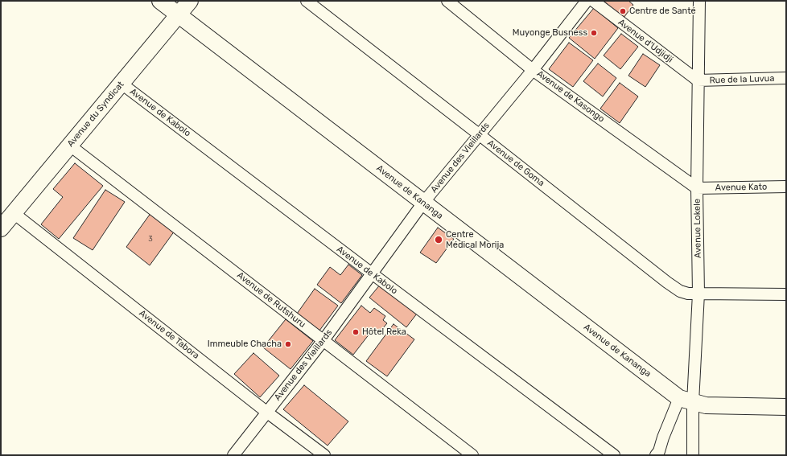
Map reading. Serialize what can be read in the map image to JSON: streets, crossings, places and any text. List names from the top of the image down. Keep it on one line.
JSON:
{"streets":{"street":["Avenue d'Udjidji","Rue de la Luvua","Avenue de Kasongo","Avenue de Kabolo","Avenue du Syndicat","Avenue des Vieillards","Avenue de Goma","Avenue Kato","Avenue de Kananga","Avenue Lokele","Avenue de Rutshuru","Avenue de Tabora"]},"crossings":[["Avenue d'Udjidji","Rue de la Luvua"],["Avenue d'Udjidji","Avenue Lokele"],["Rue de la Luvua","Avenue Lokele"],["Avenue de Kasongo","Avenue des Vieillards"],["Avenue de Kasongo","Avenue Kato"],["Avenue de Kasongo","Avenue Lokele"],["Avenue de Kabolo","Avenue du Syndicat"],["Avenue de Kabolo","Avenue des Vieillards"],["Avenue du Syndicat","Avenue de Kananga"],["Avenue du Syndicat","Avenue de Rutshuru"],["Avenue du Syndicat","Avenue de Tabora"],["Avenue des Vieillards","Avenue de Goma"],["Avenue des Vieillards","Avenue de Kananga"],["Avenue des Vieillards","Avenue de Rutshuru"],["Avenue des Vieillards","Avenue de Tabora"],["Avenue de Goma","Avenue Lokele"],["Avenue Kato","Avenue Lokele"],["Avenue de Kananga","Avenue Lokele"]],"places":["Centre de Santé","Muyonge Busness","Centre Médical Morija","Hôtel Reka","Immeuble Chacha"],"house_numbers":["3"]}
